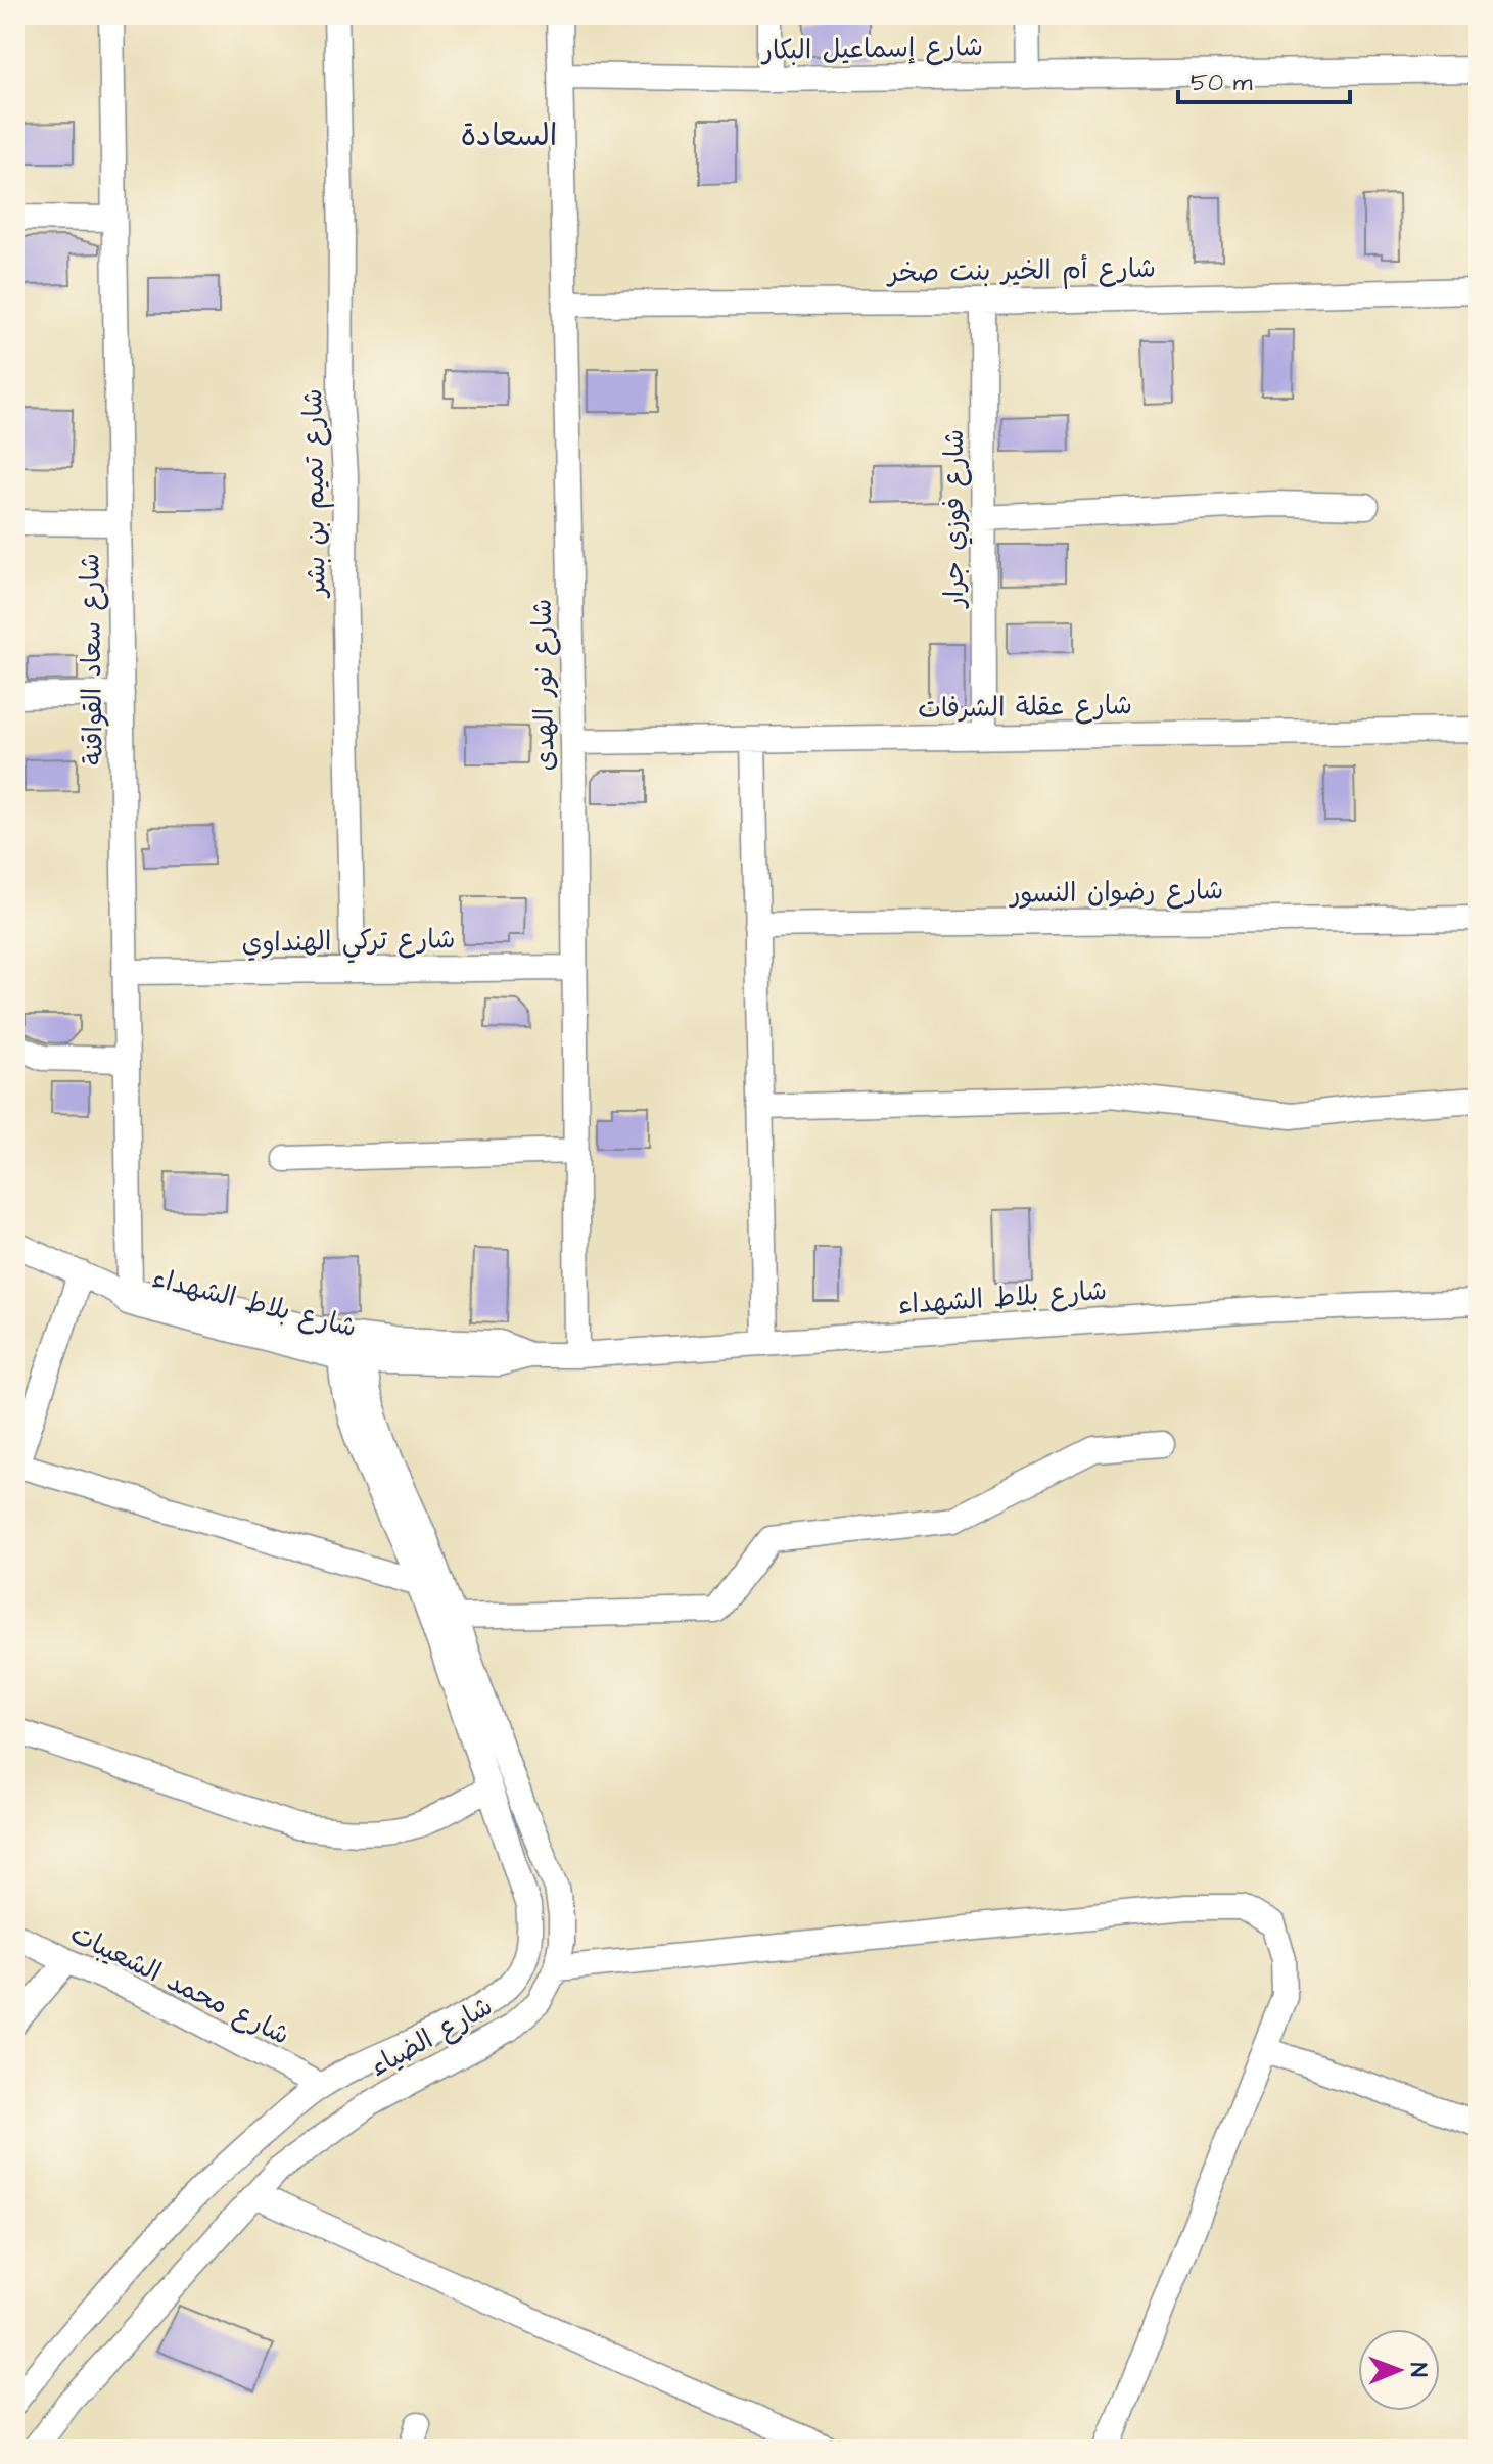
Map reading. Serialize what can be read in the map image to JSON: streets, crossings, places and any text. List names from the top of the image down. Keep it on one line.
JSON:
{"streets":{"street":["شارع إسماعيل البكار","شارع أم الخير بنت صخر","شارع تميم بن بشر","شارع فوزي جرار","شارع سعاد القواقنة","شارع نور الهدى","شارع عقلة الشرفات","شارع رضوان النسور","شارع تركي الهنداوي","شارع بلاط الشهداء","شارع محمد الشعيبات","شارع الضياء"]},"crossings":[["شارع إسماعيل البكار","شارع نور الهدى"],["شارع أم الخير بنت صخر","شارع فوزي جرار"],["شارع أم الخير بنت صخر","شارع نور الهدى"],["شارع تميم بن بشر","شارع تركي الهنداوي"],["شارع فوزي جرار","شارع عقلة الشرفات"],["شارع سعاد القواقنة","شارع تركي الهنداوي"],["شارع سعاد القواقنة","شارع بلاط الشهداء"],["شارع نور الهدى","شارع عقلة الشرفات"],["شارع نور الهدى","شارع تركي الهنداوي"],["شارع نور الهدى","شارع بلاط الشهداء"],["شارع بلاط الشهداء","شارع الضياء"],["شارع محمد الشعيبات","شارع الضياء"]],"districts":["السعادة"],"scale_bar":"50 m","north":"right"}
